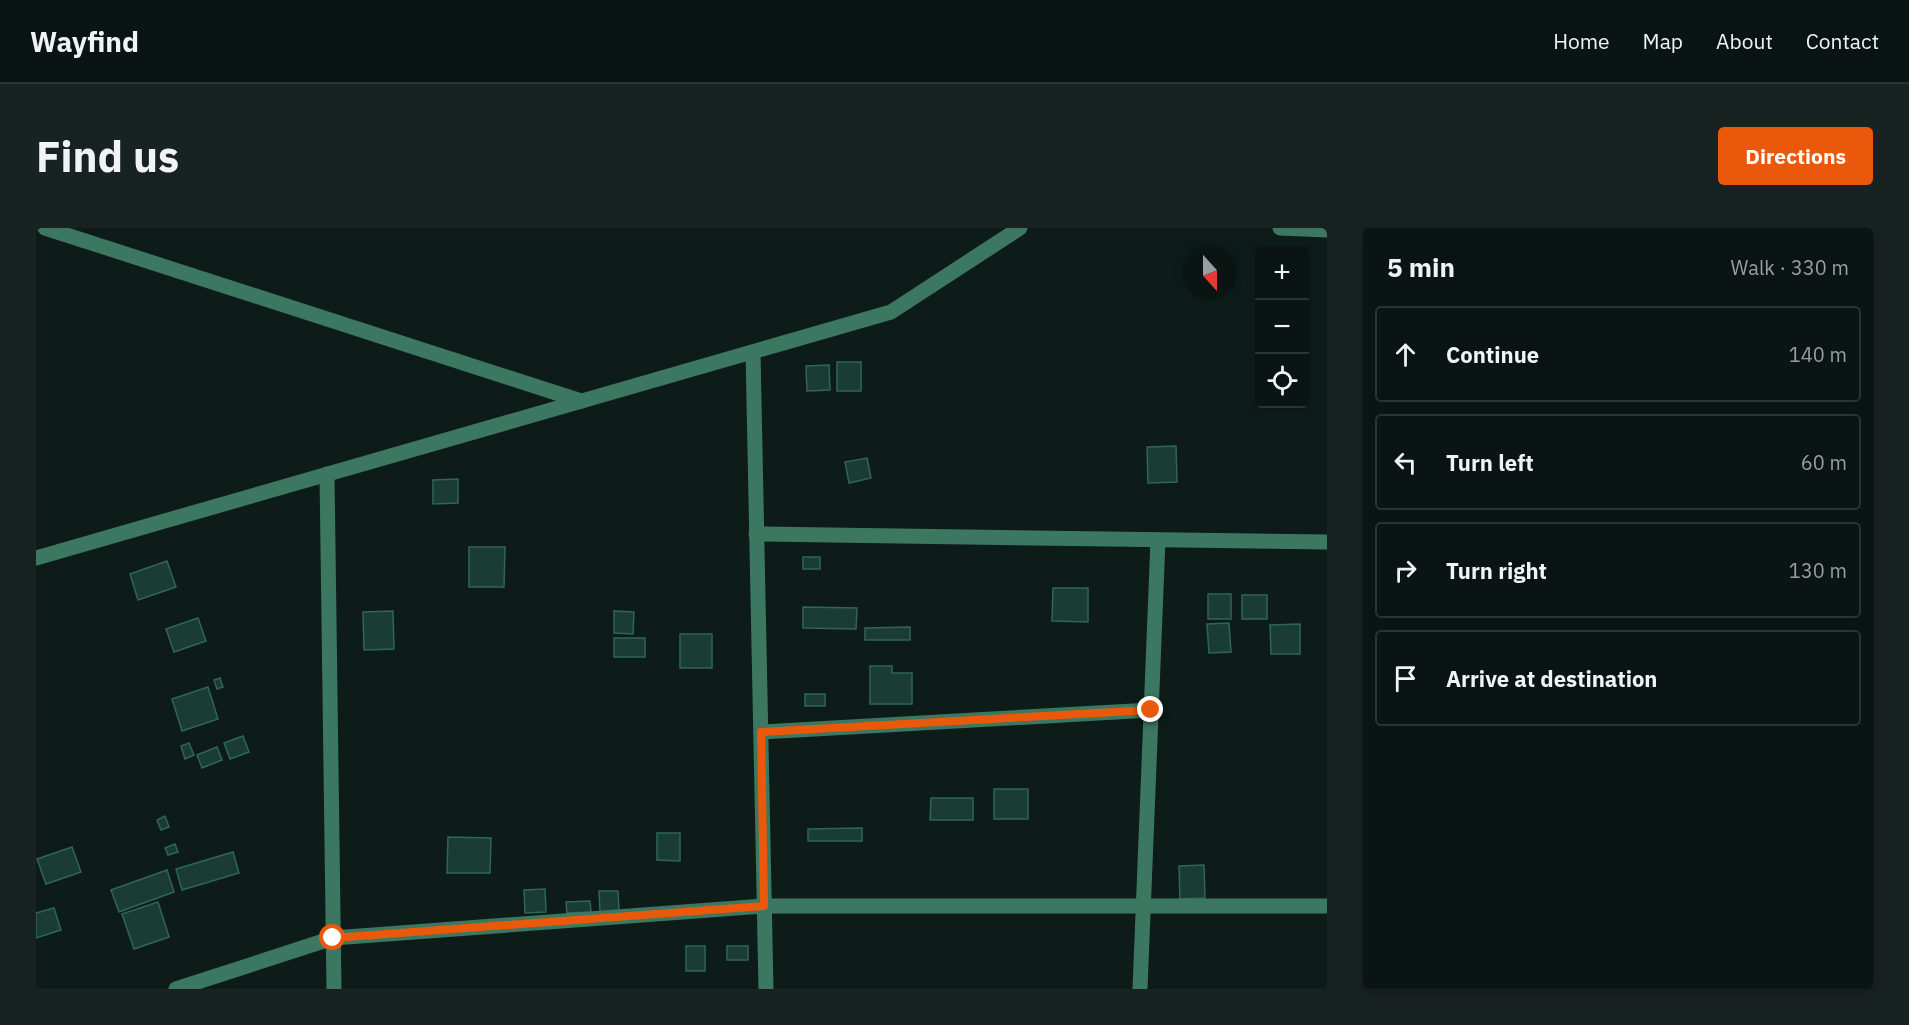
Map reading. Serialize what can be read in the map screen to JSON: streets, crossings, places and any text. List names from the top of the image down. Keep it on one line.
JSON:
{"north":"bottom","page":{"header":"Wayfind","nav":["Home","Map","About","Contact"],"buttons":"Directions","title":"Find us","heading":["5 min","Walk · 330 m"],"map_buttons":["+","−"],"list":[["Continue","140 m"],["Turn left","60 m"],["Turn right","130 m"],"Arrive at destination"]}}
